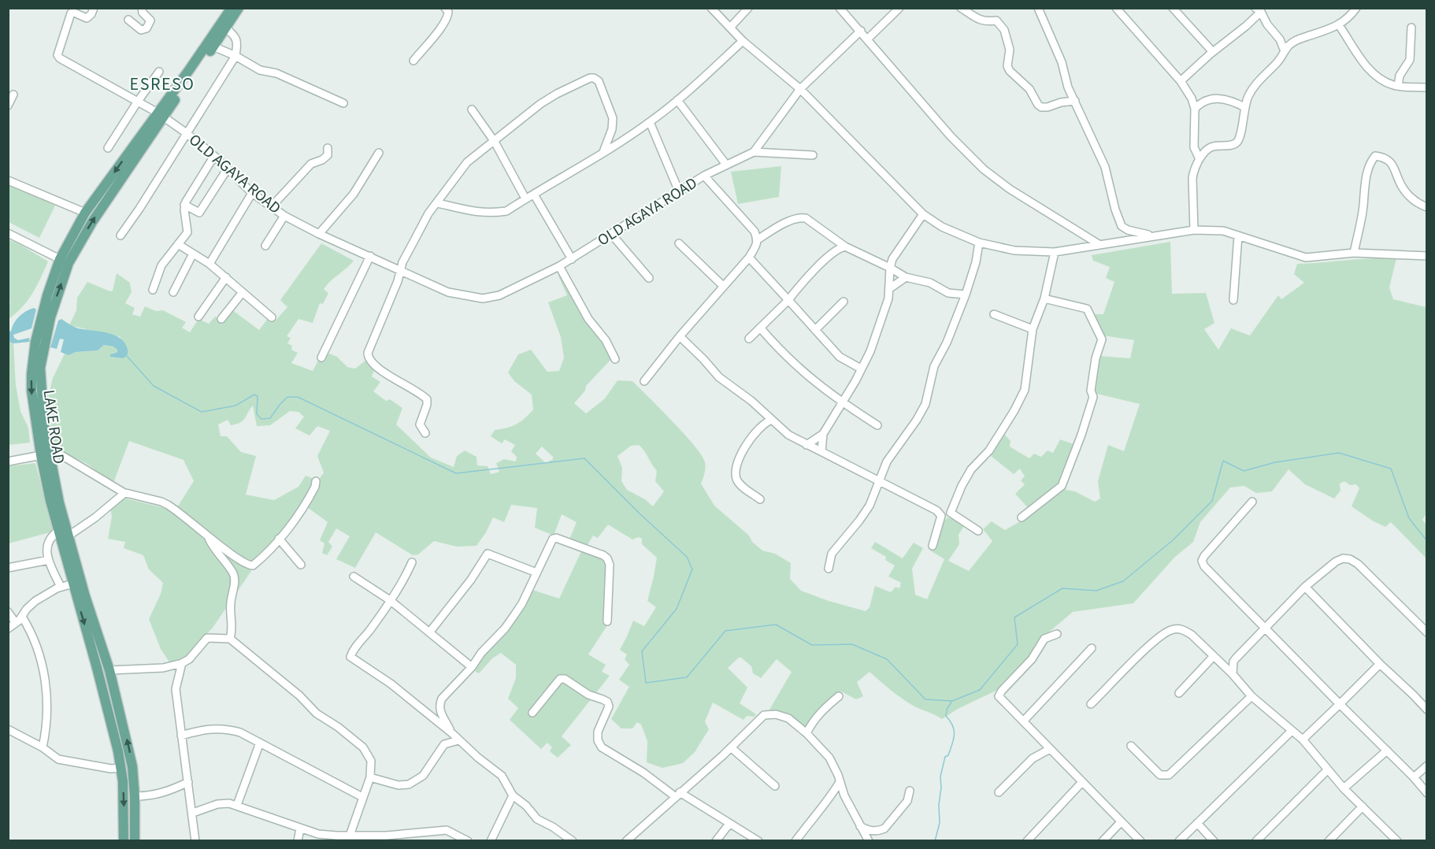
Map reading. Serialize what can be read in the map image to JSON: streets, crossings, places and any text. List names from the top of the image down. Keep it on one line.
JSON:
{"streets":{"main road":["LAKE ROAD"],"street":["OLD AGAYA ROAD"]},"crossings":[["OLD AGAYA ROAD","LAKE ROAD"]],"districts":["ESRESO"]}
